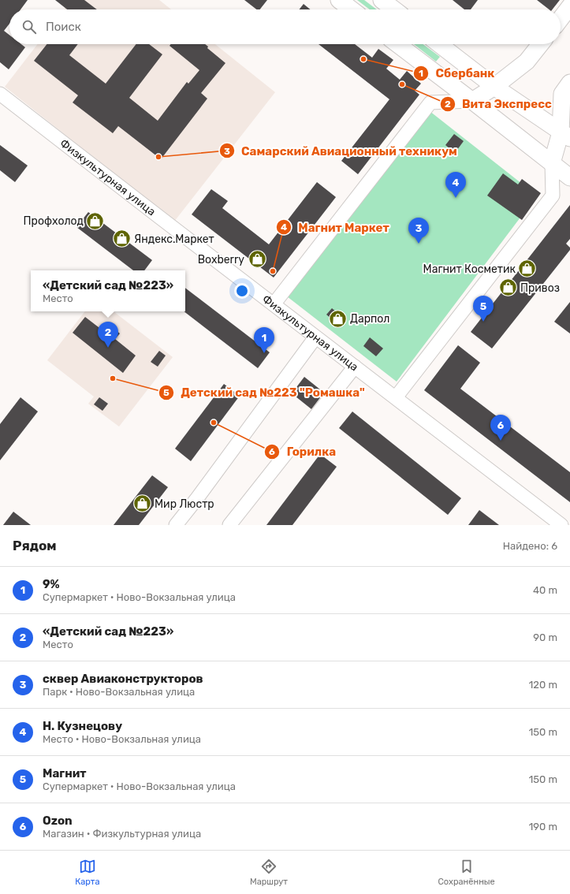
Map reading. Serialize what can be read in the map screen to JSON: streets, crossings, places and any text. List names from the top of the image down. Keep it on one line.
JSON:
{"streets":{"street":["Физкультурная улица"]},"places":{"other":["Сбербанк","Вита Экспресс","Самарский Авиационный техникум","Магнит Маркет","Детский сад №223 \"Ромашка\"","Горилка"],"shop":["Профхолод","Яндекс.Маркет","Boxberry","Магнит Косметик","Привоз","Дарпол","Мир Люстр"]},"page":{"search":"Поиск","pins":["4","3","5","2","1","6"],"popup":["«Детский сад №223»","Место"],"heading":["Рядом","Найдено: 6"],"list":[{"mark":"1","name":"9%","note":"Супермаркет · Ново-Вокзальная улица","value":"40 m"},{"mark":"2","name":"«Детский сад №223»","note":"Место","value":"90 m"},{"mark":"3","name":"сквер Авиаконструкторов","note":"Парк · Ново-Вокзальная улица","value":"120 m"},{"mark":"4","name":"Н. Кузнецову","note":"Место · Ново-Вокзальная улица","value":"150 m"},{"mark":"5","name":"Магнит","note":"Супермаркет · Ново-Вокзальная улица","value":"150 m"},{"mark":"6","name":"Ozon","note":"Магазин · Физкультурная улица","value":"190 m"}],"nav":["Карта","Маршрут","Сохранённые"]}}
